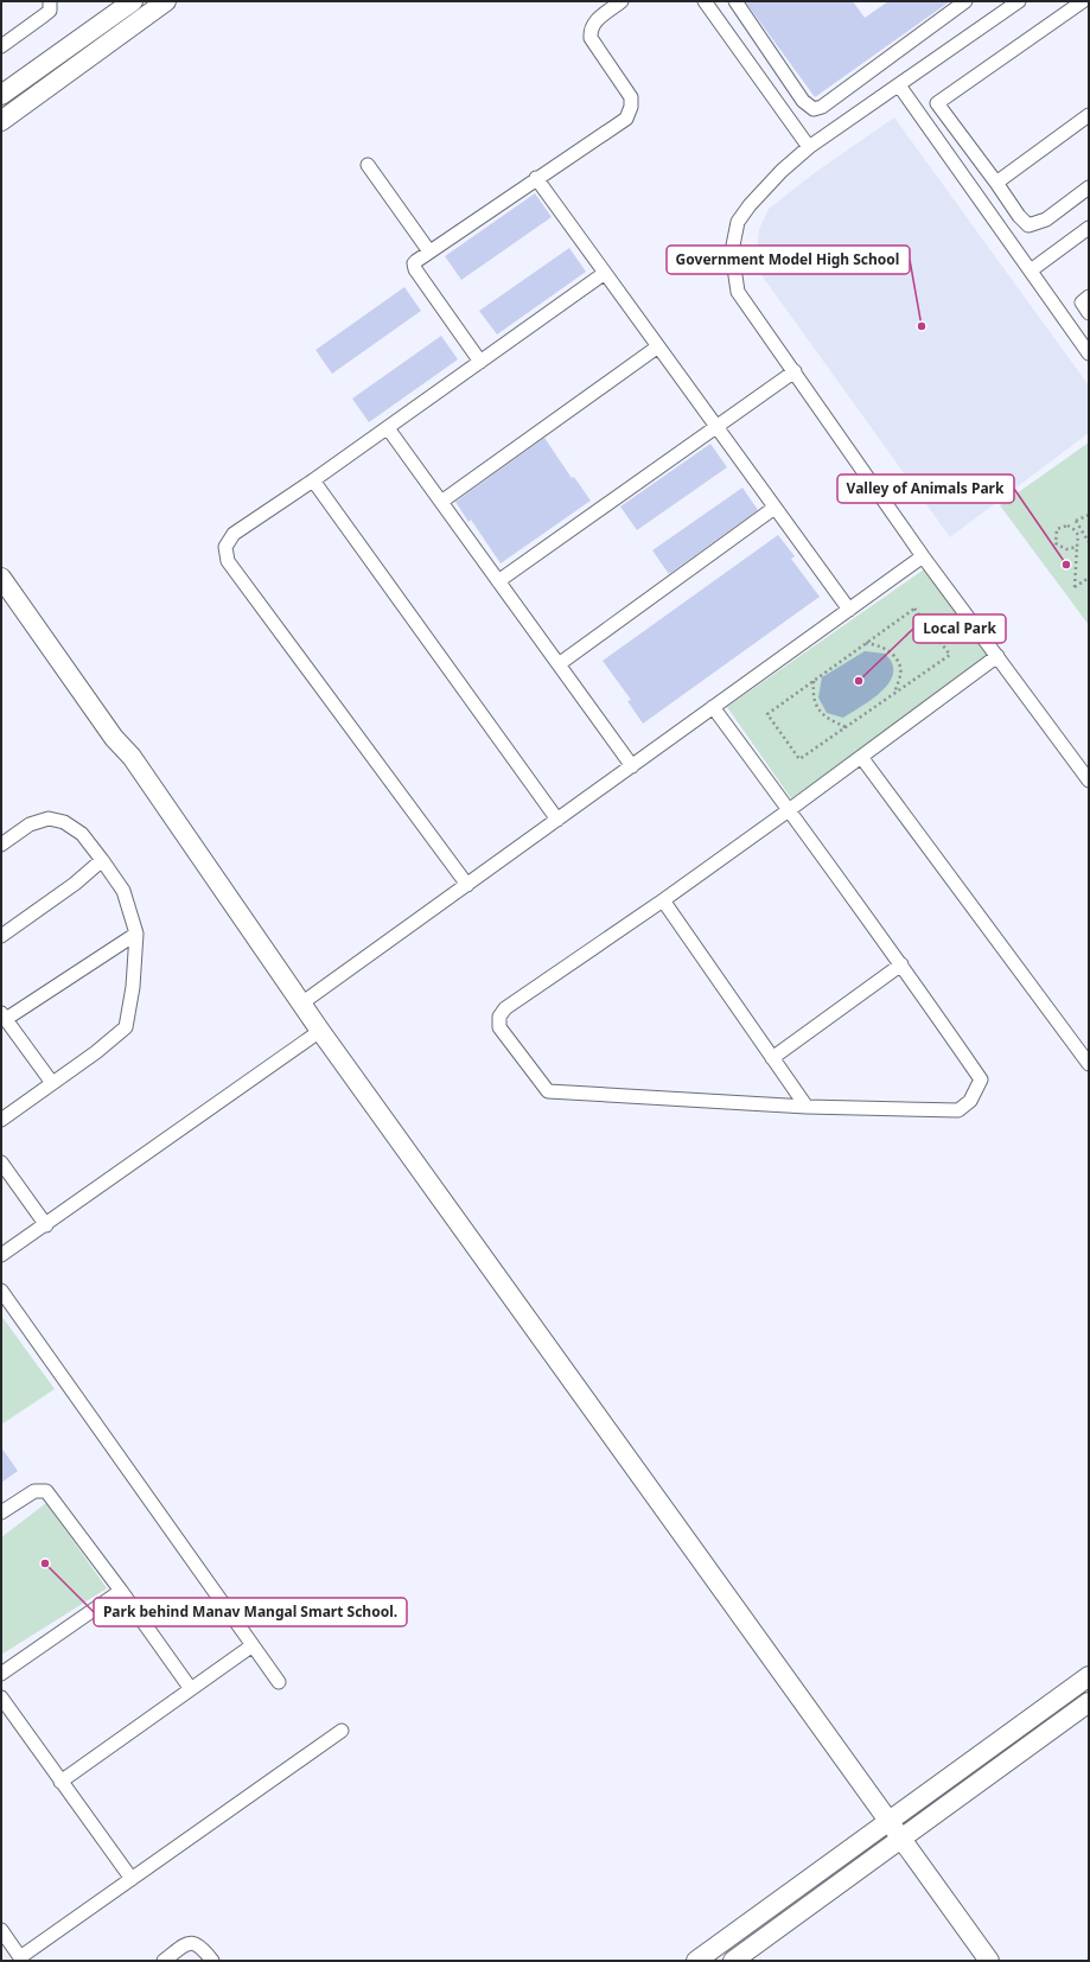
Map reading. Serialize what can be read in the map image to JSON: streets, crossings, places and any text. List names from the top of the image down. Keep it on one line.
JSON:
{"places":["Government Model High School","Valley of Animals Park","Local Park","Park behind Manav Mangal Smart School."]}
